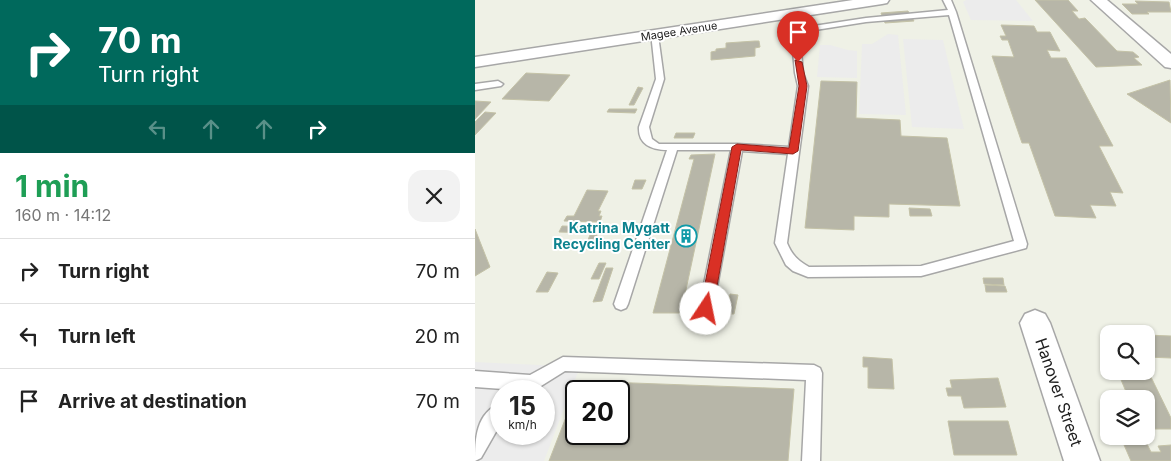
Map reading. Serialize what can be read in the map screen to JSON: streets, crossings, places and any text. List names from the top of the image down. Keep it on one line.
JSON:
{"streets":{"street":["Magee Avenue","Hanover Street"]},"places":{"building":["Katrina Mygatt Recycling Center"]},"page":{"turn":["70 m","Turn right"],"heading":["1 min","160 m · 14:12"],"list":[{"name":"Turn right","value":"70 m"},{"name":"Turn left","value":"20 m"},{"name":"Arrive at destination","value":"70 m"}],"speed":"15 km/h","limit":"20"}}
